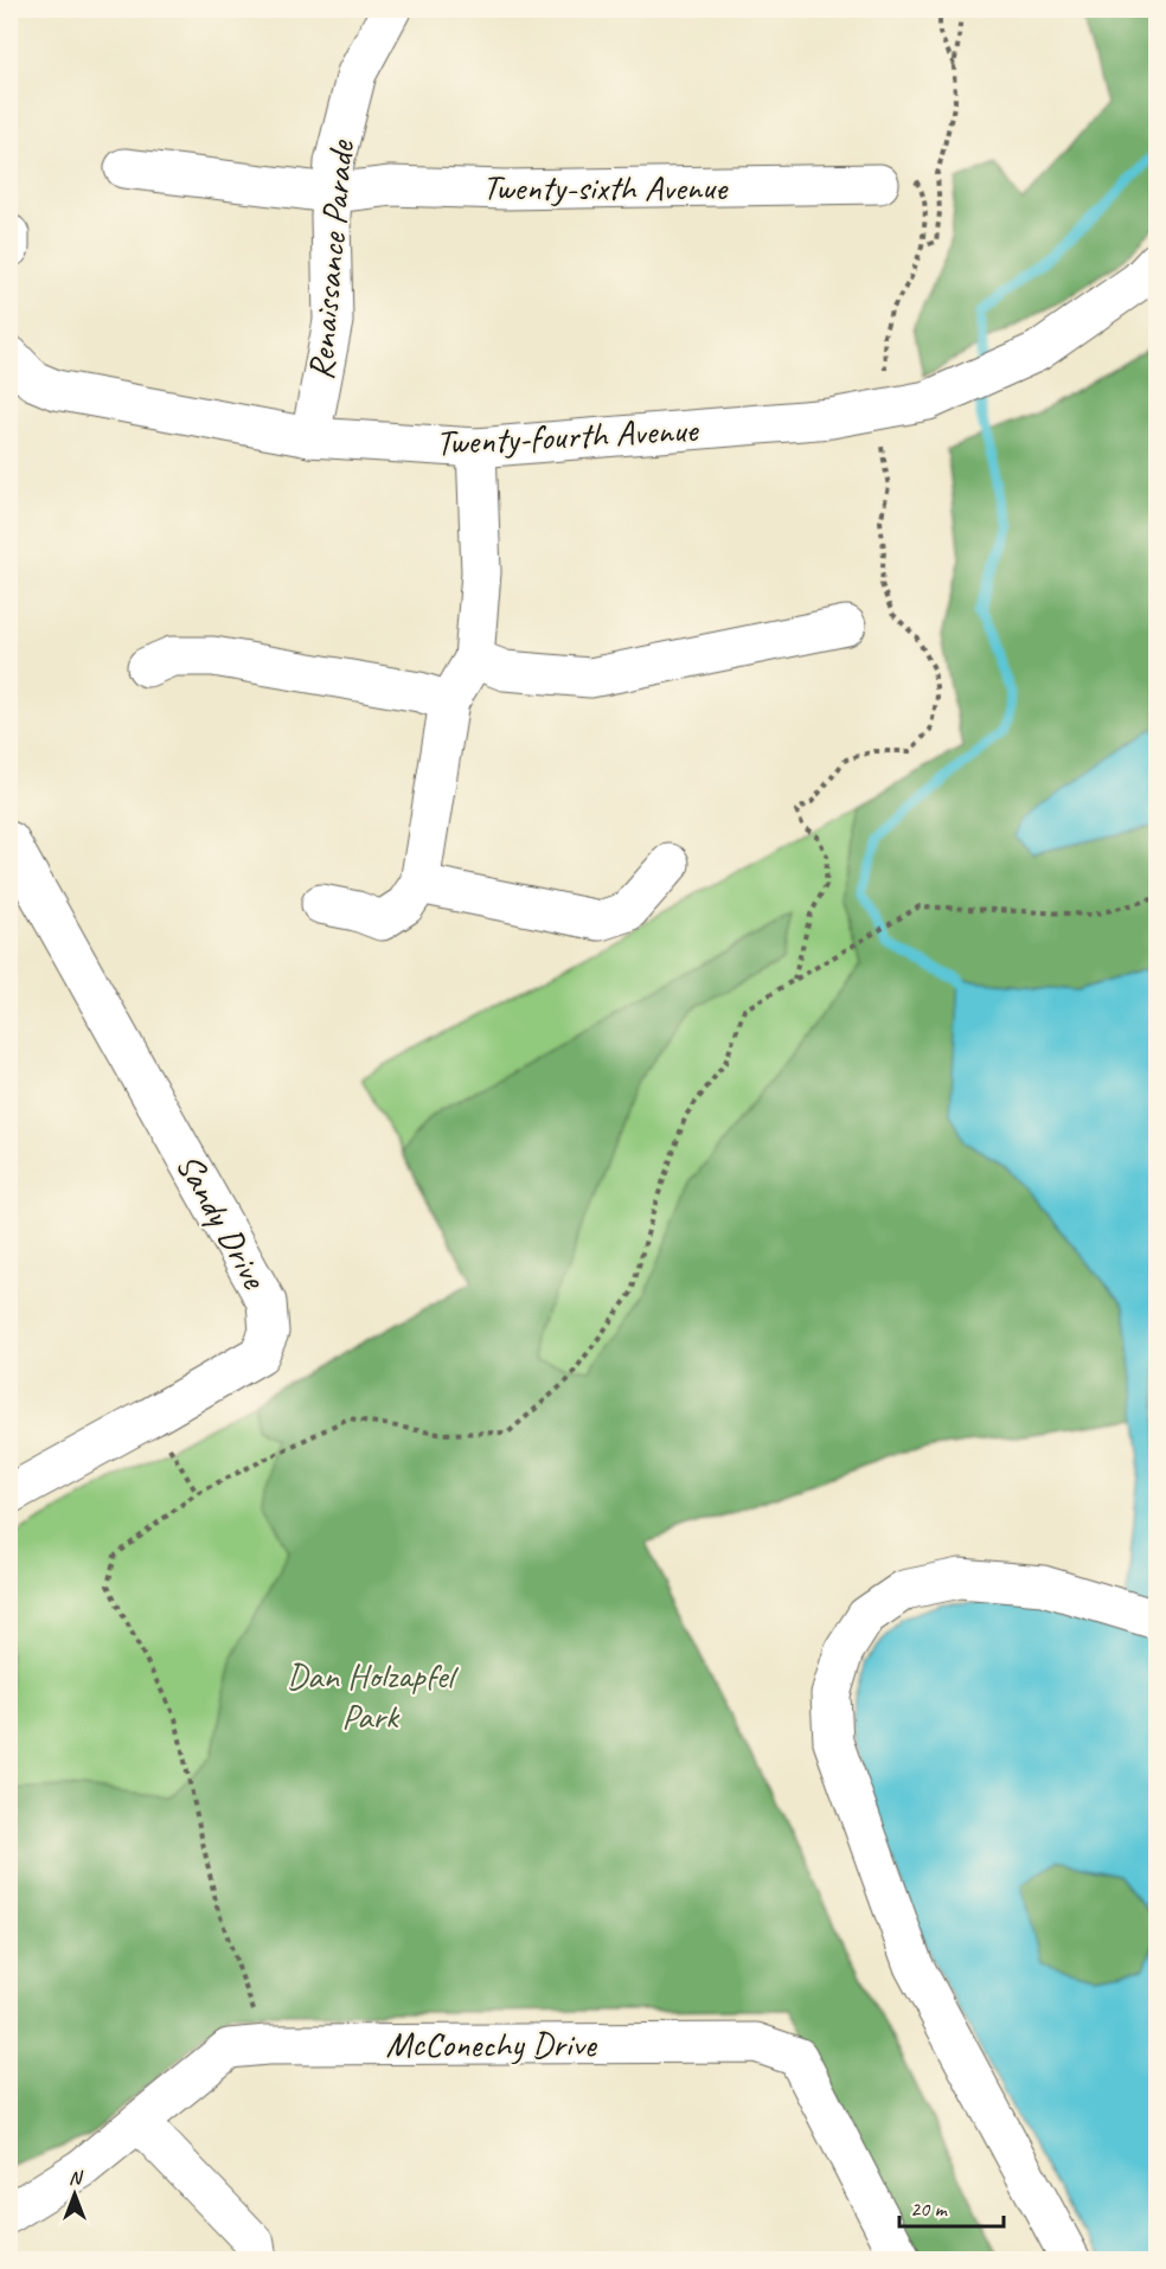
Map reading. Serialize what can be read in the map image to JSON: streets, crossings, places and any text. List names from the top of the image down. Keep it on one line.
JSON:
{"streets":{"street":["Twenty-sixth Avenue","Renaissance Parade","Twenty-fourth Avenue","Sandy Drive","McConechy Drive"]},"crossings":[["Twenty-sixth Avenue","Renaissance Parade"],["Renaissance Parade","Twenty-fourth Avenue"]],"parks":["Dan Holzapfel Park"],"scale_bar":"20 m","north":"top"}
